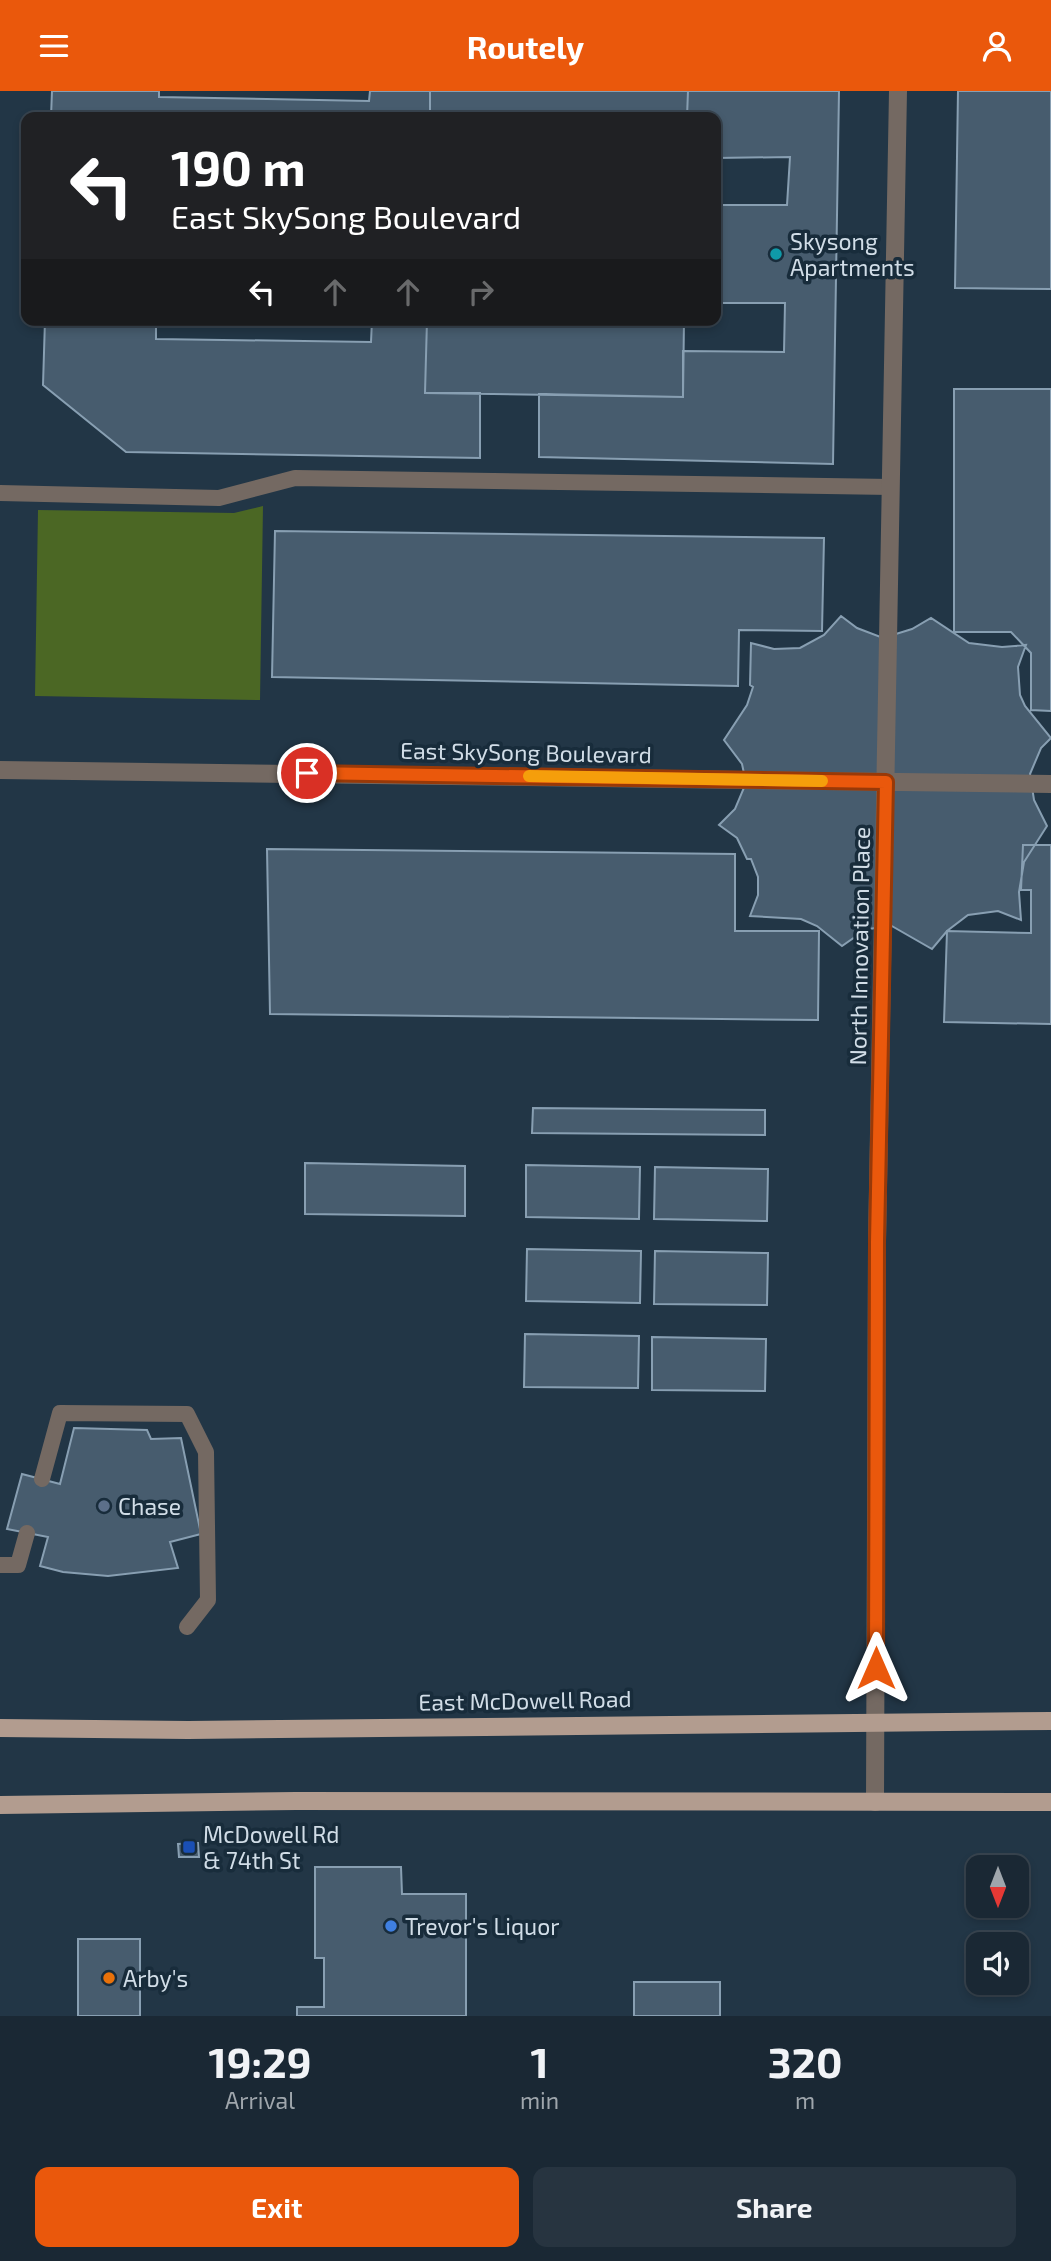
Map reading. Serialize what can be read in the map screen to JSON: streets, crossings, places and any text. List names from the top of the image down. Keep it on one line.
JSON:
{"streets":{"main road":["East McDowell Road"],"street":["East SkySong Boulevard","North Innovation Place"]},"crossings":[["East SkySong Boulevard","North Innovation Place"],["North Innovation Place","East McDowell Road"]],"places":{"other":["Skysong Apartments","Chase","Trevor's Liquor","Arby's"],"transit":["McDowell Rd & 74th St"]},"north":"bottom","page":{"header":"Routely","turn":["190 m","East SkySong Boulevard"],"eta":["19:29","Arrival","1","min","320","m"],"buttons":["Exit","Share"]}}
